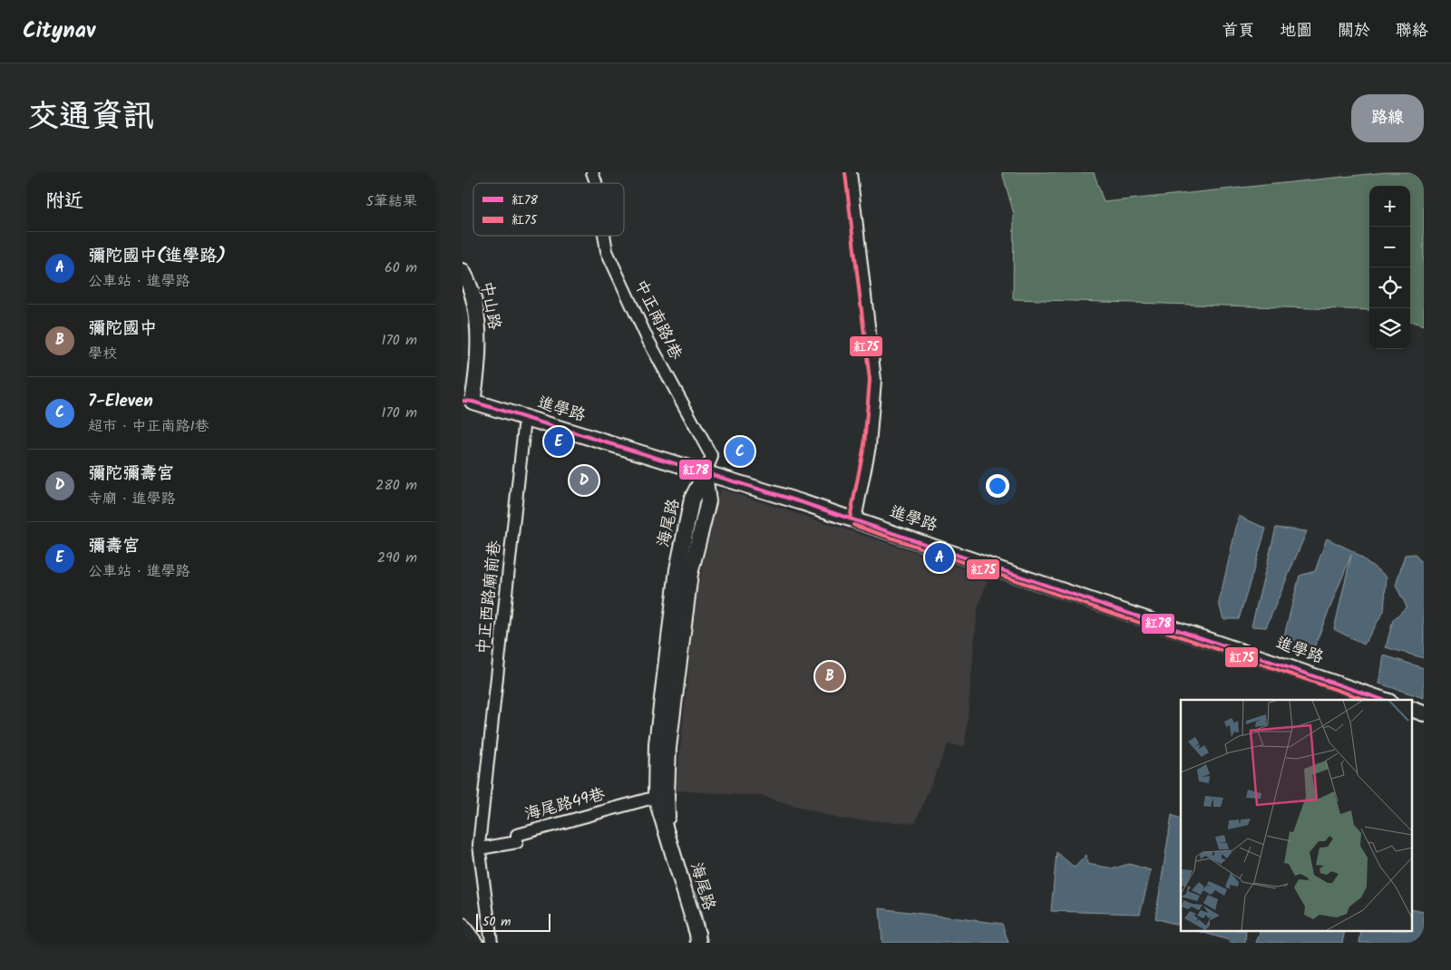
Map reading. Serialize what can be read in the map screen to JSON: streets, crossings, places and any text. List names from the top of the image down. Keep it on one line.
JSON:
{"streets":{"street":["中山路","中正南路1巷","進學路","海尾路","中正西路廟前巷","海尾路49巷"]},"crossings":[["中山路","進學路"],["中正南路1巷","進學路"],["中正南路1巷","海尾路"],["進學路","海尾路"],["進學路","中正西路廟前巷"],["海尾路","海尾路49巷"],["中正西路廟前巷","海尾路49巷"]],"lines":["transit line 紅75","transit line 紅78"],"legend":["紅78","紅75"],"scale_bar":"50 m","page":{"header":"Citynav","nav":["首頁","地圖","關於","聯絡"],"title":"交通資訊","buttons":"路線","heading":["附近","5筆結果"],"map_buttons":["+","−"],"list":[{"mark":"A","name":"彌陀國中(進學路)","note":"公車站 · 進學路","value":"60 m"},{"mark":"B","name":"彌陀國中","note":"學校","value":"170 m"},{"mark":"C","name":"7-Eleven","note":"超市 · 中正南路1巷","value":"170 m"},{"mark":"D","name":"彌陀彌壽宮","note":"寺廟 · 進學路","value":"280 m"},{"mark":"E","name":"彌壽宮","note":"公車站 · 進學路","value":"290 m"}],"pins":["E","C","D","A","B"],"scale":"50 m"}}
